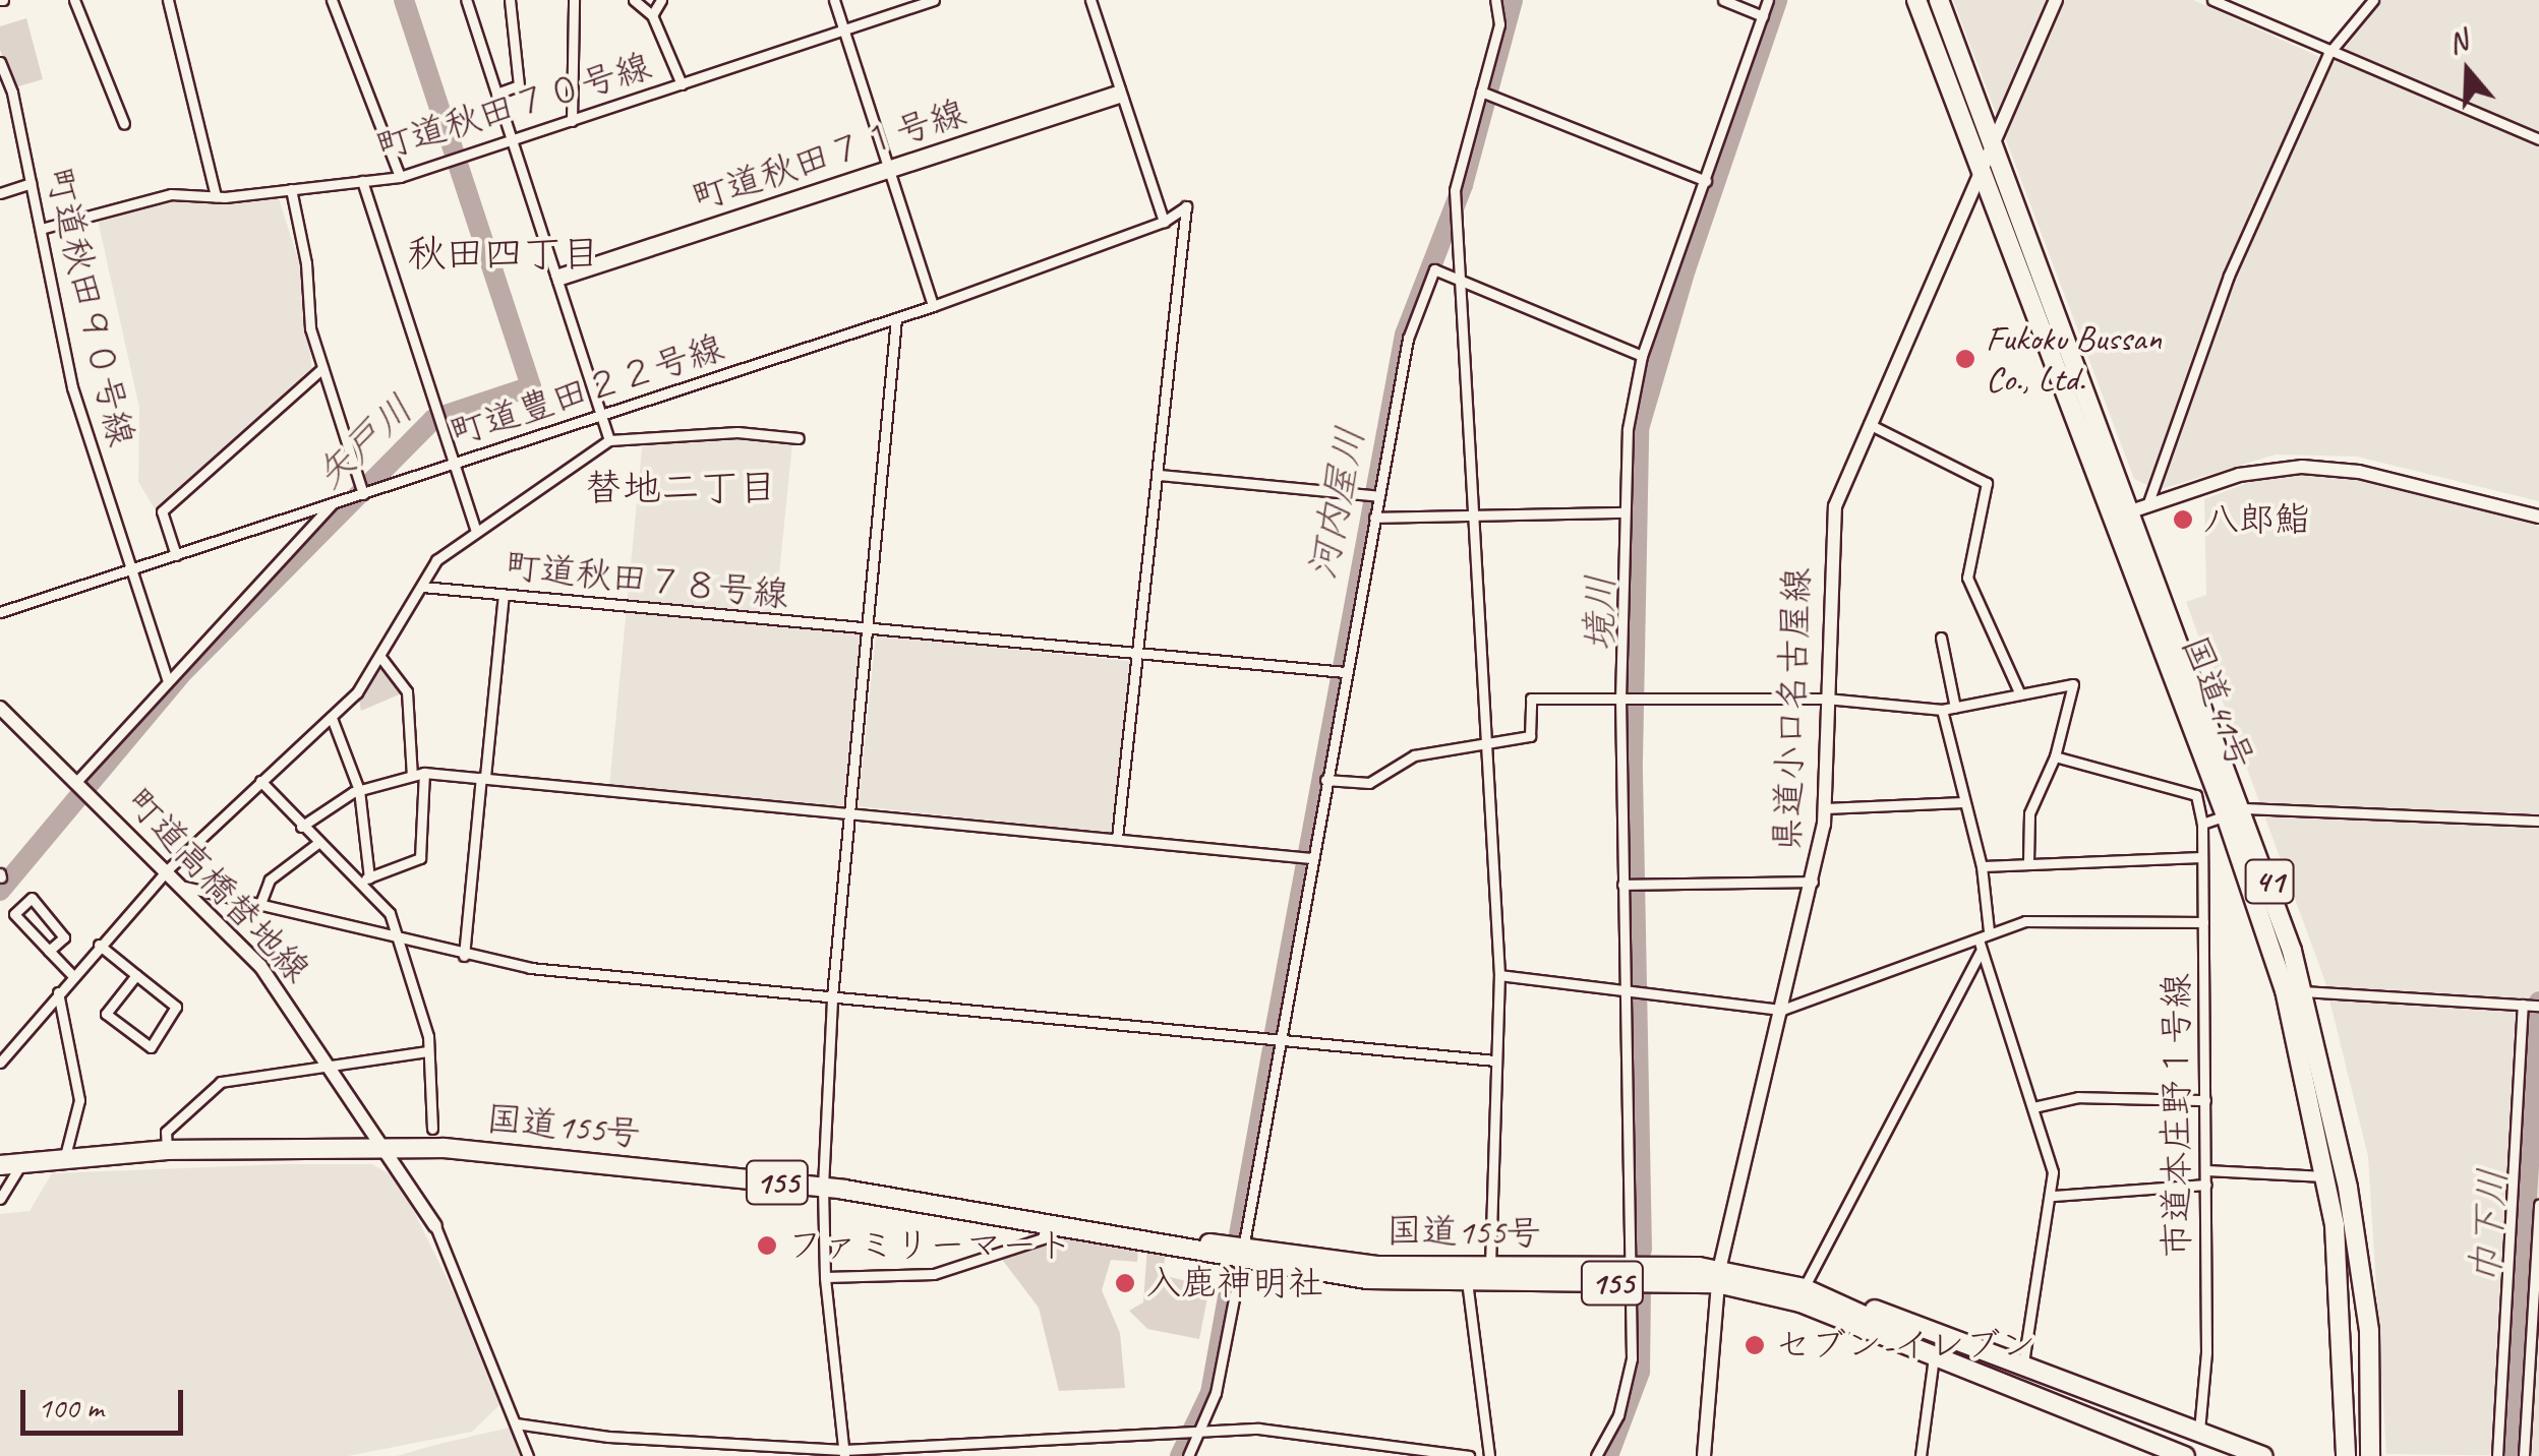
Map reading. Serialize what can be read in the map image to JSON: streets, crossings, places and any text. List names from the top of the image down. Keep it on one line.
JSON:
{"streets":{"highway":["国道41号","41","国道155号","155"],"main road":["県道小口名古屋線","町道高橋替地線"],"street":["町道秋田７０号線","町道秋田７１号線","町道秋田９０号線","町道豊田２２号線","町道秋田７８号線","市道本庄野１号線"]},"crossings":[["町道秋田７０号線","町道秋田９０号線"],["町道秋田９０号線","町道豊田２２号線"],["国道41号","県道小口名古屋線"],["県道小口名古屋線","国道155号"],["町道高橋替地線","国道155号"],["市道本庄野１号線","155"],["国道155号","155"]],"districts":["秋田四丁目","替地二丁目"],"water":["矢戸川","河内屋川","境川","巾下川"],"places":["Fukoku Bussan Co., Ltd.","八郎鮨","ファミリーマート","入鹿神明社","セブン-イレブン"],"scale_bar":"100 m","north":"top"}
